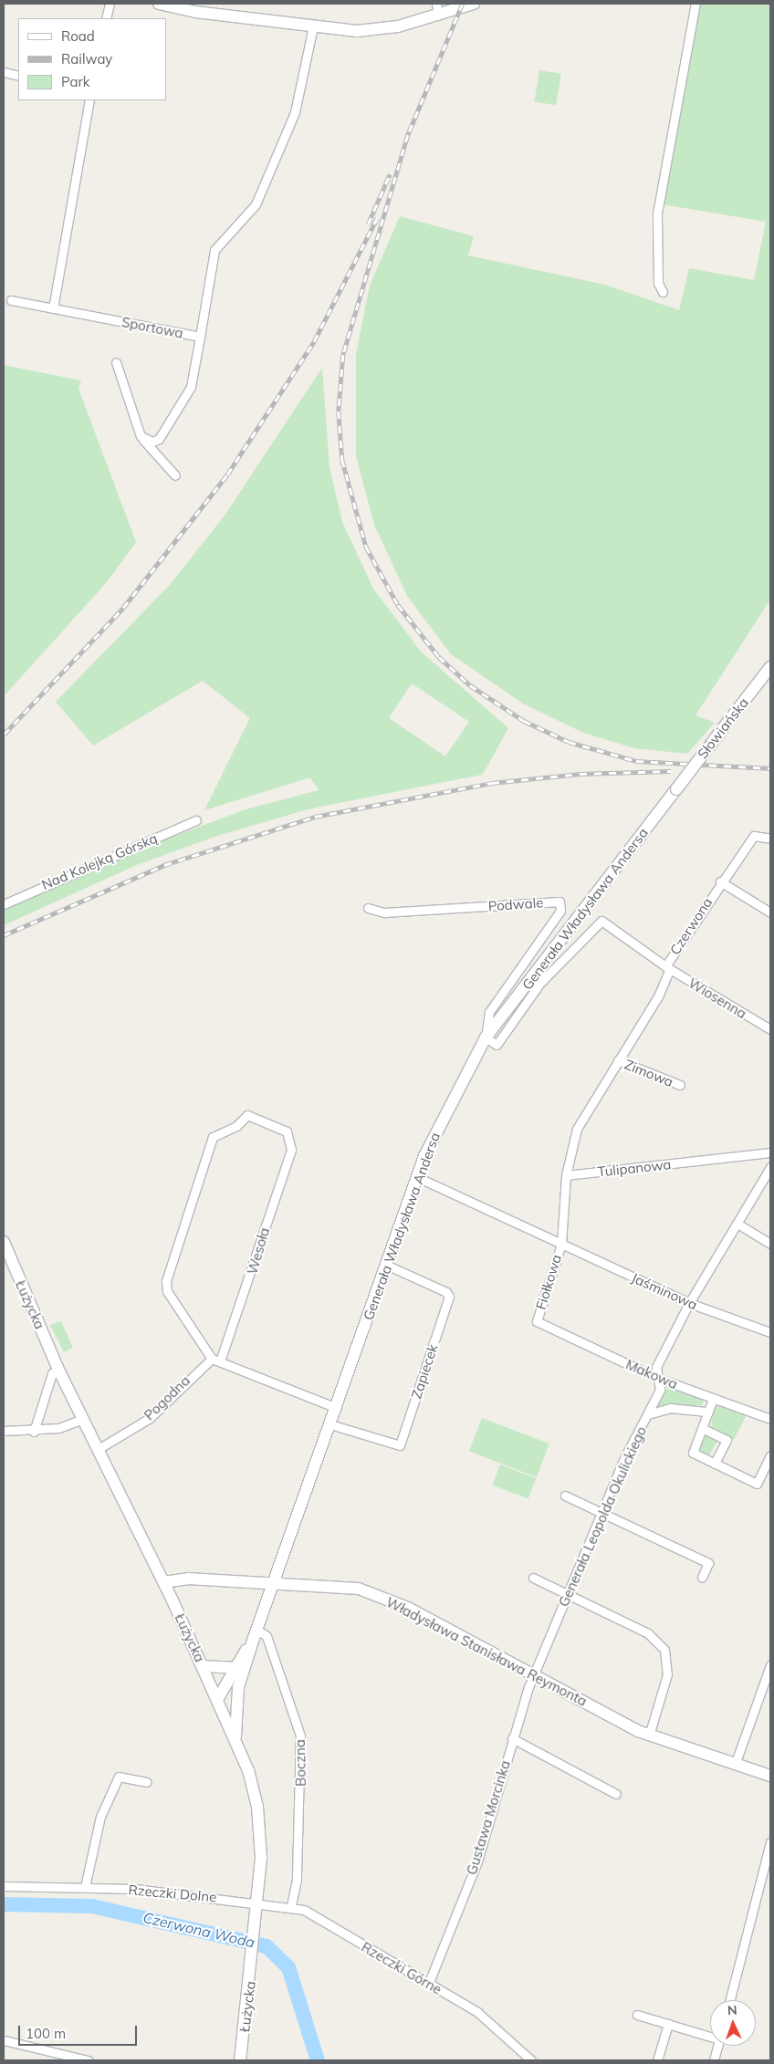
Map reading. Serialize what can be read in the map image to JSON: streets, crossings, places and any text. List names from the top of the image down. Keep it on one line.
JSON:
{"streets":{"street":["Sportowa","Słowiańska","Nad Kolejką Górską","Podwale","Generała Władysława Andersa","Czerwona","Wiosenna","Zimowa","Tulipanowa","Wesoła","Fiołkowa","Jaśminowa","Łużycka","Zapiecek","Makowa","Pogodna","Generała Leopolda Okulickiego","Władysława Stanisława Reymonta","Boczna","Gustawa Morcinka","Rzeczki Dolne","Rzeczki Górne"]},"crossings":[["Słowiańska","Generała Władysława Andersa"],["Podwale","Generała Władysława Andersa"],["Podwale","Czerwona"],["Generała Władysława Andersa","Czerwona"],["Generała Władysława Andersa","Jaśminowa"],["Generała Władysława Andersa","Łużycka"],["Generała Władysława Andersa","Zapiecek"],["Generała Władysława Andersa","Władysława Stanisława Reymonta"],["Generała Władysława Andersa","Boczna"],["Czerwona","Wiosenna"],["Wesoła","Pogodna"],["Fiołkowa","Jaśminowa"],["Fiołkowa","Makowa"],["Jaśminowa","Generała Leopolda Okulickiego"],["Łużycka","Pogodna"],["Łużycka","Władysława Stanisława Reymonta"],["Łużycka","Rzeczki Dolne"],["Łużycka","Rzeczki Górne"],["Makowa","Generała Leopolda Okulickiego"],["Generała Leopolda Okulickiego","Władysława Stanisława Reymonta"],["Generała Leopolda Okulickiego","Gustawa Morcinka"],["Władysława Stanisława Reymonta","Gustawa Morcinka"],["Boczna","Rzeczki Górne"],["Gustawa Morcinka","Rzeczki Górne"],["Rzeczki Dolne","Rzeczki Górne"]],"water":["Czerwona Woda"],"legend":["Road","Railway","Park"],"scale_bar":"100 m","north":"top"}
